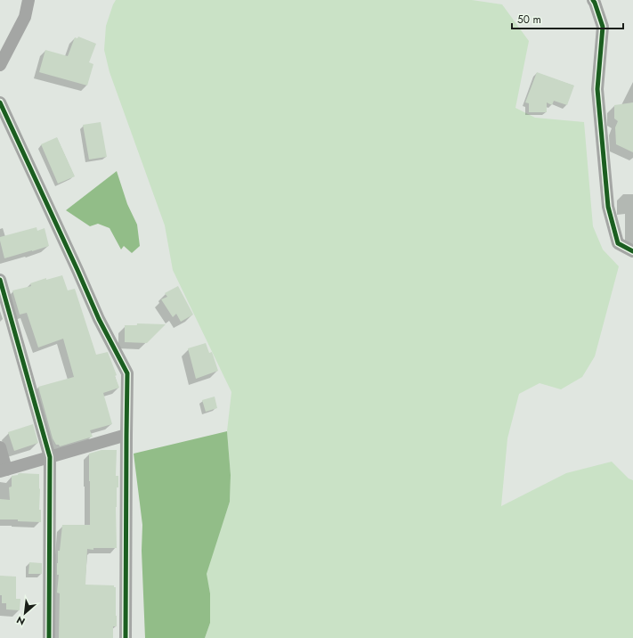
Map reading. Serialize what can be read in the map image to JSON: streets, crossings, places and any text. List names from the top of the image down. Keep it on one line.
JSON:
{"scale_bar":"50 m","north":"bottom left"}
